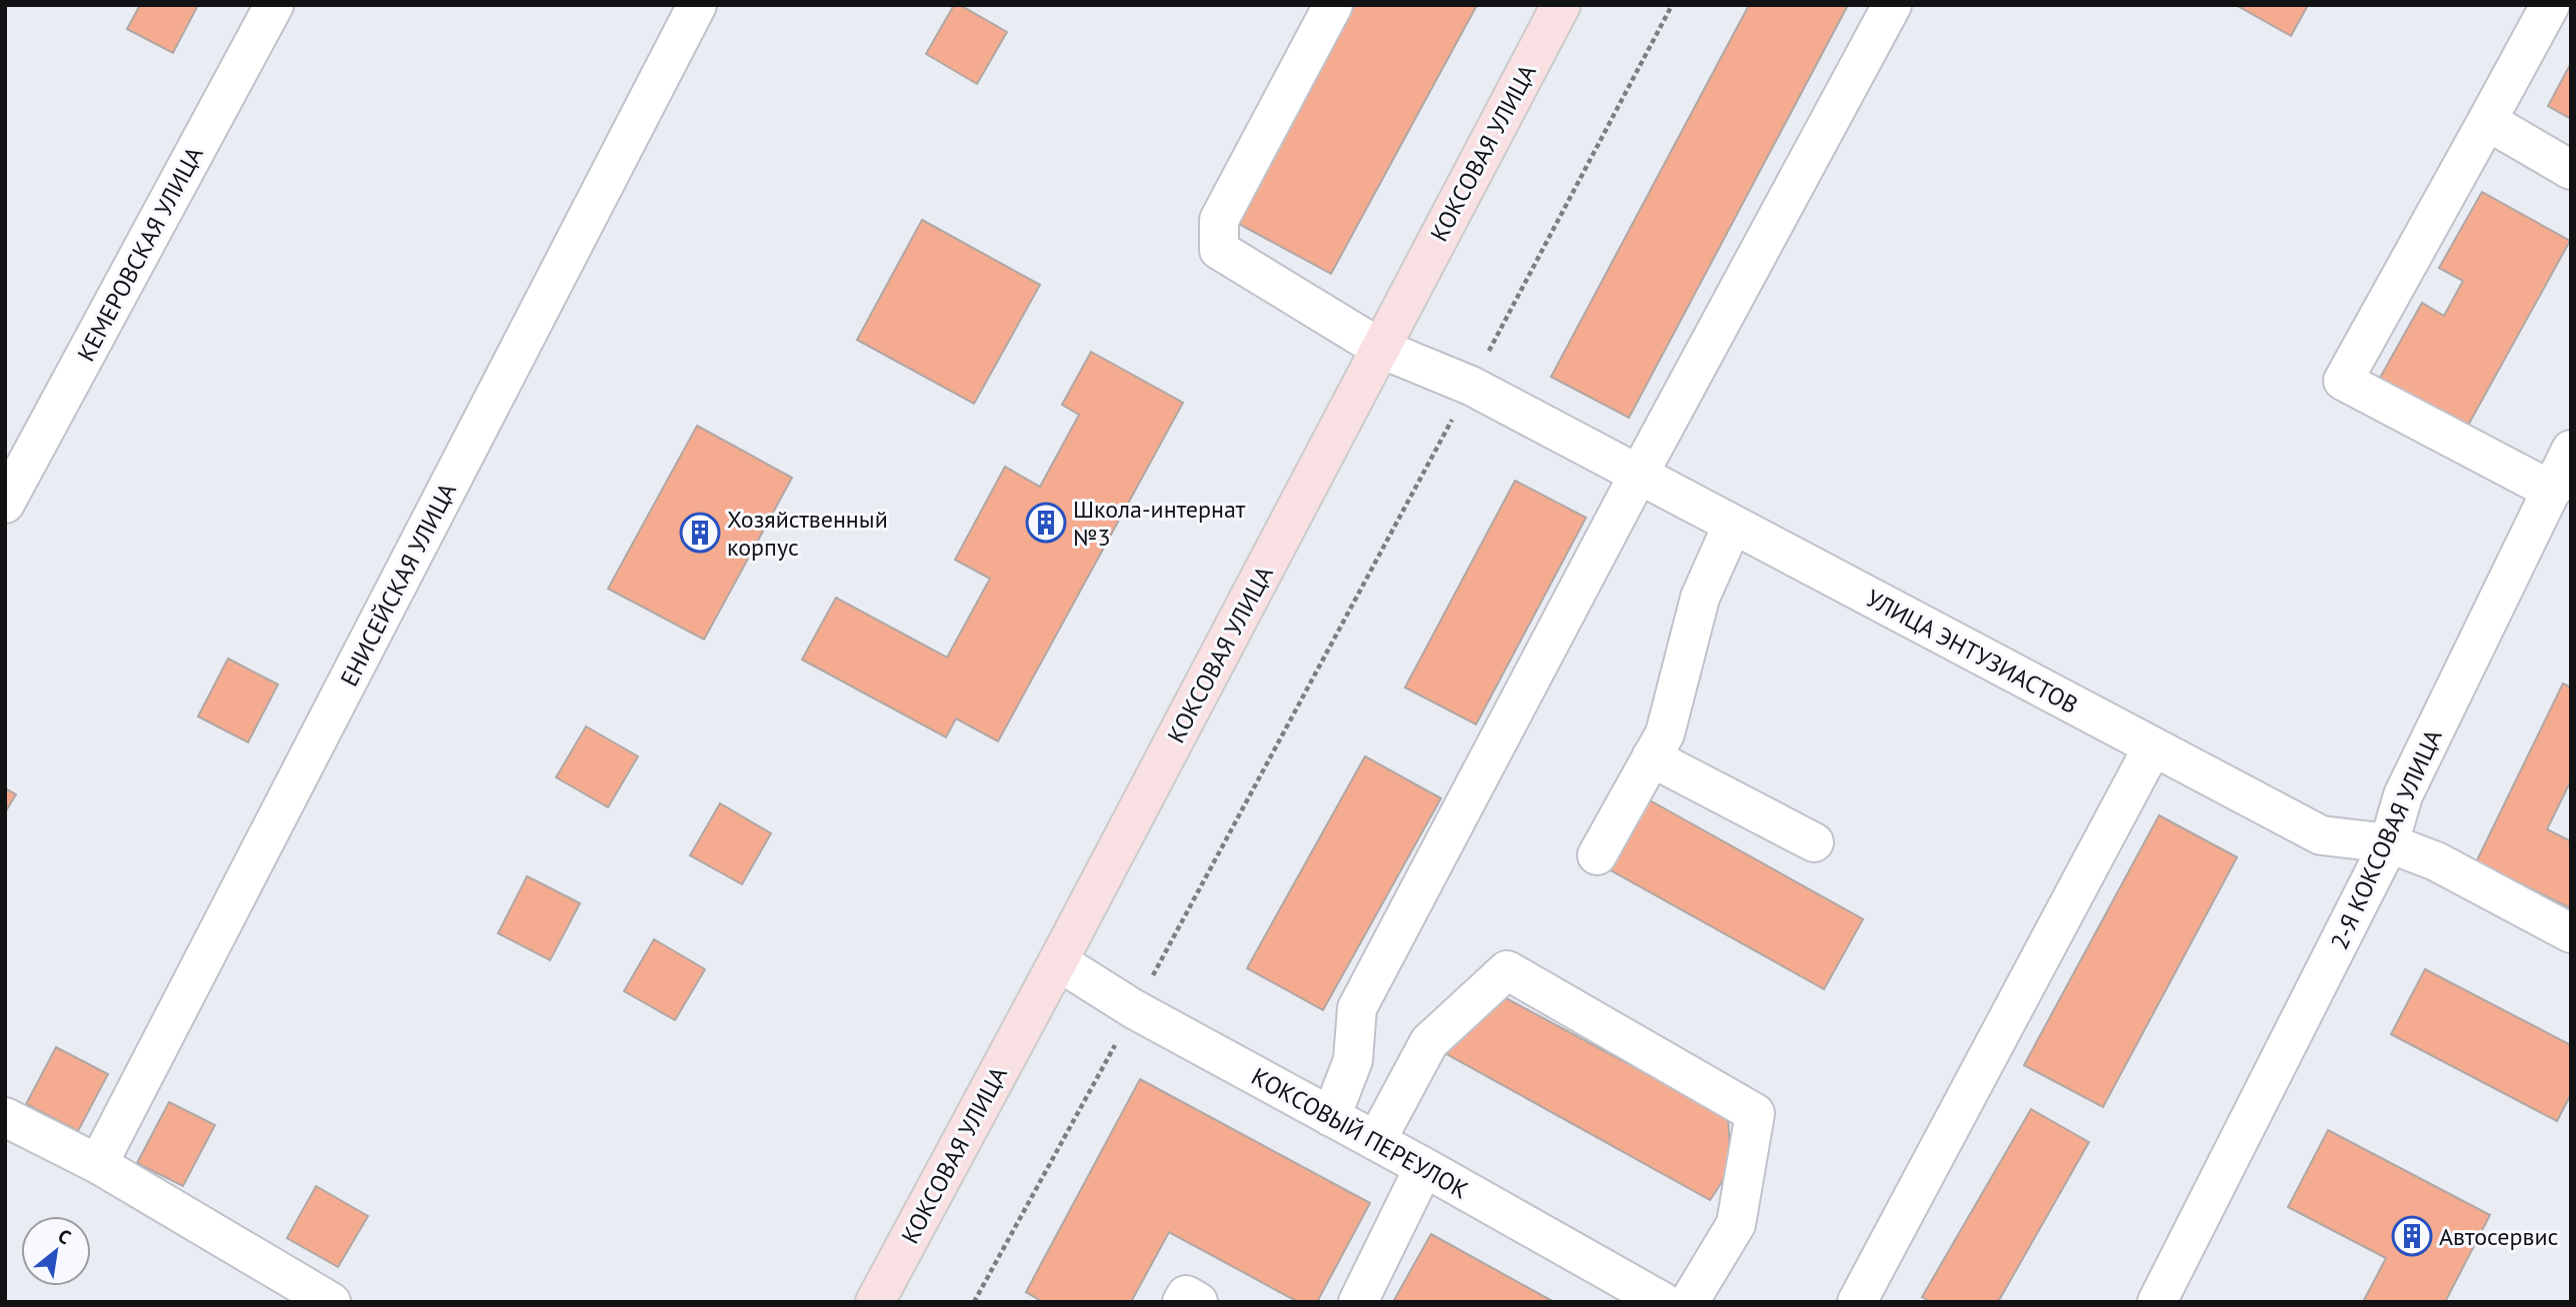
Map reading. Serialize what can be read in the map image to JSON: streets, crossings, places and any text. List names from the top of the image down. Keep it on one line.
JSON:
{"streets":{"main road":["КОКСОВАЯ УЛИЦА"],"street":["КЕМЕРОВСКАЯ УЛИЦА","ЕНИСЕЙСКАЯ УЛИЦА","УЛИЦА ЭНТУЗИАСТОВ","2-Я КОКСОВАЯ УЛИЦА","КОКСОВЫЙ ПЕРЕУЛОК"]},"crossings":[["КОКСОВАЯ УЛИЦА","УЛИЦА ЭНТУЗИАСТОВ"],["КОКСОВАЯ УЛИЦА","КОКСОВЫЙ ПЕРЕУЛОК"],["УЛИЦА ЭНТУЗИАСТОВ","2-Я КОКСОВАЯ УЛИЦА"]],"places":{"building":["Школа-интернат №3","Хозяйственный корпус","Автосервис"]},"north":"top right"}
